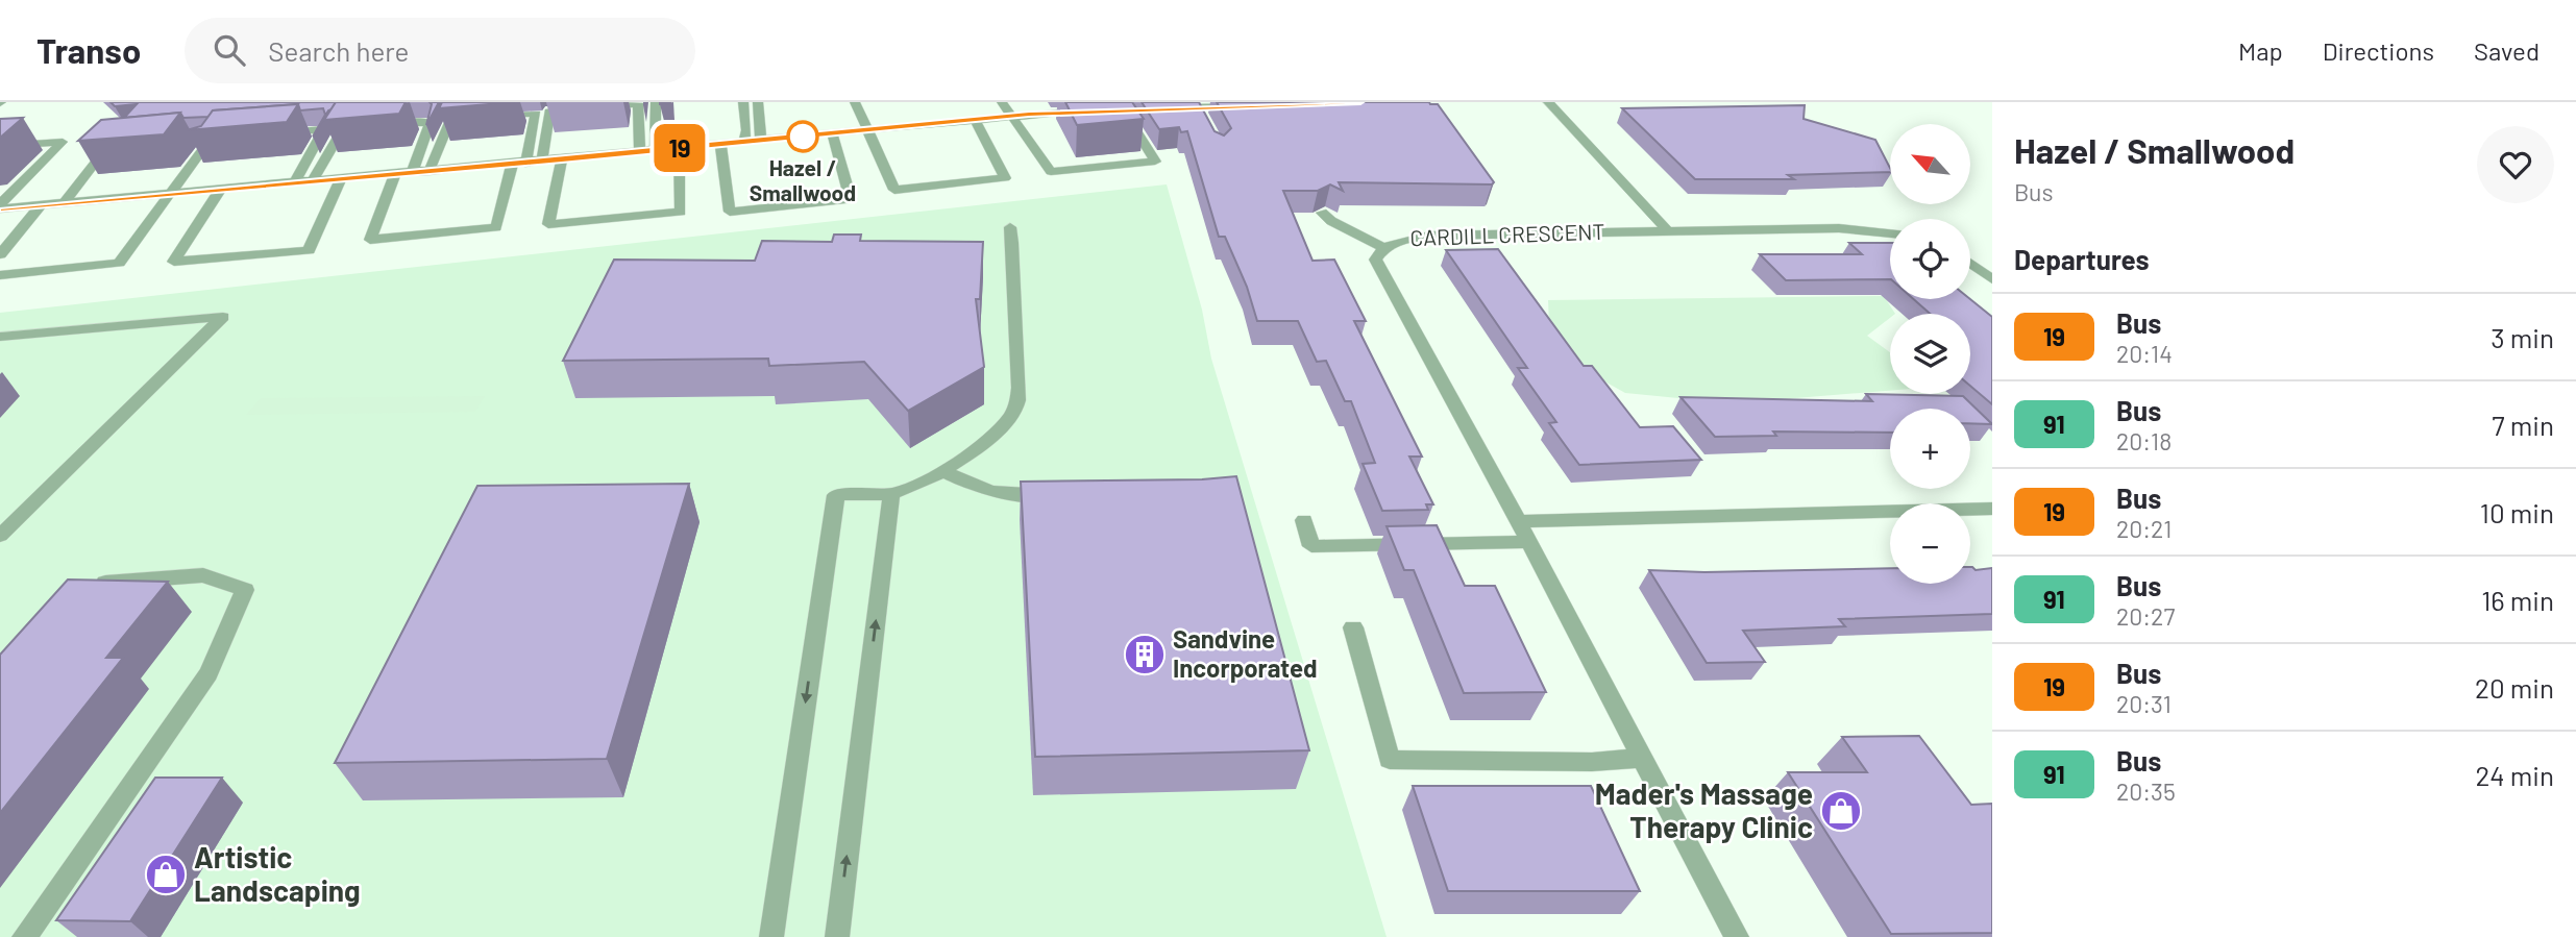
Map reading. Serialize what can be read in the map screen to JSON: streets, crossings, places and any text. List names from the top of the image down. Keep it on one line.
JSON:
{"streets":{"street":["CARDILL CRESCENT"]},"places":{"other":["Hazel / Smallwood"],"building":["Sandvine Incorporated"],"shop":["Mader's Massage Therapy Clinic","Artistic Landscaping"]},"lines":["bus line 19"],"north":"top left","page":{"header":"Transo","search":"Search here","nav":["Map","Directions","Saved"],"on_map":"19","heading":[["Hazel / Smallwood","Bus"],"Departures"],"map_buttons":["+","−"],"list":[{"mark":"19","name":"Bus","note":"20:14","value":"3 min"},{"mark":"91","name":"Bus","note":"20:18","value":"7 min"},{"mark":"19","name":"Bus","note":"20:21","value":"10 min"},{"mark":"91","name":"Bus","note":"20:27","value":"16 min"},{"mark":"19","name":"Bus","note":"20:31","value":"20 min"},{"mark":"91","name":"Bus","note":"20:35","value":"24 min"}]}}
